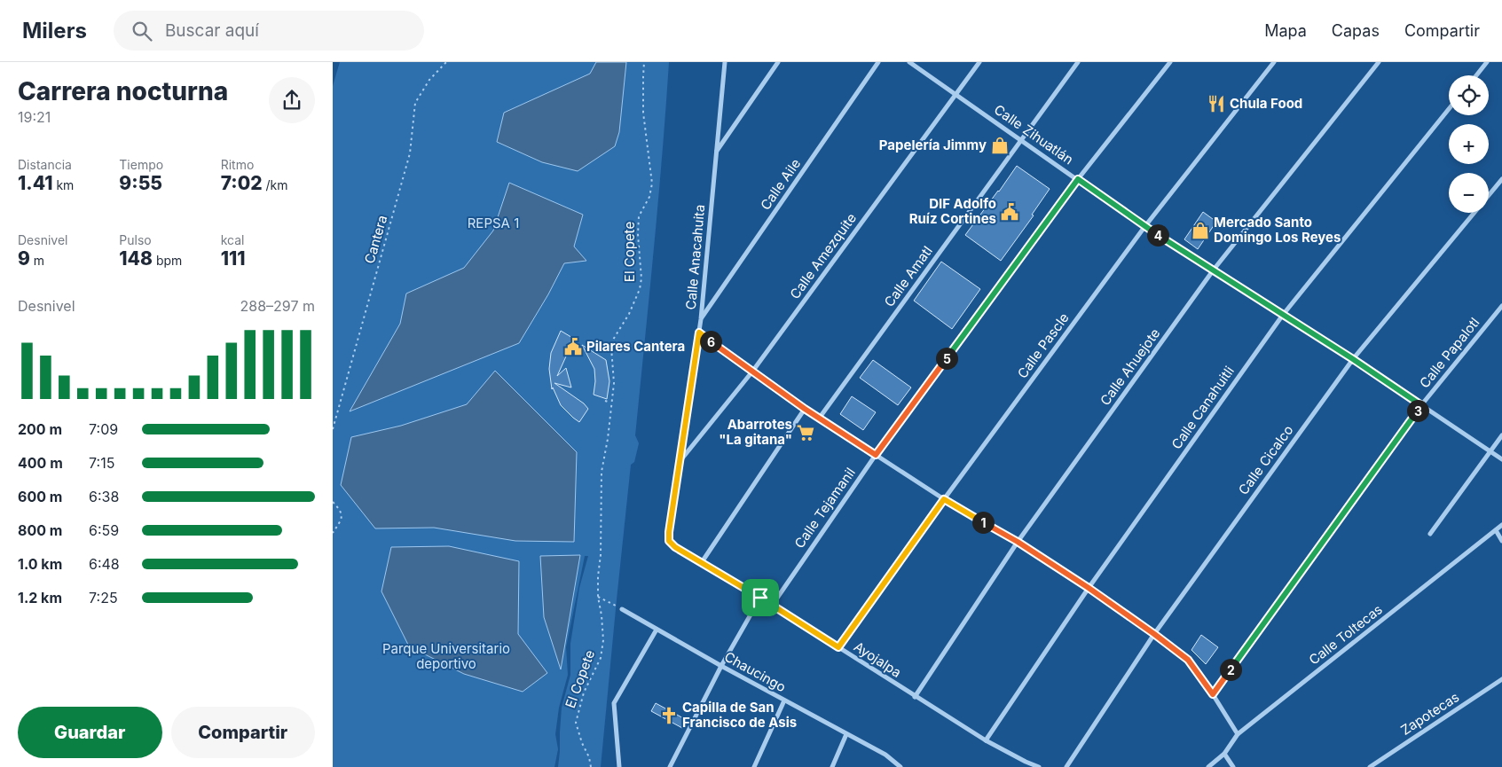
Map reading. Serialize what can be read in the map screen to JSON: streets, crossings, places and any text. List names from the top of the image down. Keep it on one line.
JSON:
{"streets":{"street":["Calle Zihuatlán","Calle Aile","Calle Amezquite","Calle Anacahuita","Calle Amatl","Calle Pascle","Calle Papalotl","Calle Ahuejote","Calle Canahuitli","Calle Cicalco","Calle Tejamanil","Calle Toltecas","Ayojalpa","Chaucingo","Zapotecas"],"path":["Cantera","El Copete"]},"crossings":[["Calle Zihuatlán","Calle Amezquite"],["Calle Zihuatlán","Calle Amatl"],["Calle Zihuatlán","Calle Pascle"],["Calle Zihuatlán","Calle Papalotl"],["Calle Zihuatlán","Calle Ahuejote"],["Calle Zihuatlán","Calle Canahuitli"],["Calle Zihuatlán","Calle Cicalco"],["Calle Zihuatlán","Calle Tejamanil"],["Calle Aile","Calle Anacahuita"],["Calle Amezquite","Calle Anacahuita"],["Calle Anacahuita","Ayojalpa"],["Calle Pascle","Ayojalpa"],["Calle Ahuejote","Ayojalpa"],["Calle Canahuitli","Ayojalpa"],["Calle Tejamanil","Ayojalpa"]],"parks":["REPSA 1","Parque Universitario deportivo"],"places":{"restaurant":["Chula Food"],"shop":["Papelería Jimmy","Mercado Santo Domingo Los Reyes"],"public building":["DIF Adolfo Ruíz Cortines","Pilares Cantera"],"supermarket":["Abarrotes \"La gitana\""],"church":["Capilla de San Francisco de Asis"]},"page":{"header":"Milers","search":"Buscar aquí","nav":["Mapa","Capas","Compartir"],"heading":["Carrera nocturna","19:21"],"map_buttons":["+","−"],"stats":[["Distancia","1.41 km"],["Tiempo","9:55"],["Ritmo","7:02 /km"],["Desnivel","9 m"],["Pulso","148 bpm"],["kcal","111"]],"pins":["4","6","5","3","1","2"],"chart":["Desnivel","288–297 m"],"list":[{"name":"200 m","note":"7:09"},{"name":"400 m","note":"7:15"},{"name":"600 m","note":"6:38"},{"name":"800 m","note":"6:59"},{"name":"1.0 km","note":"6:48"},{"name":"1.2 km","note":"7:25"}],"buttons":["Guardar","Compartir"]}}
